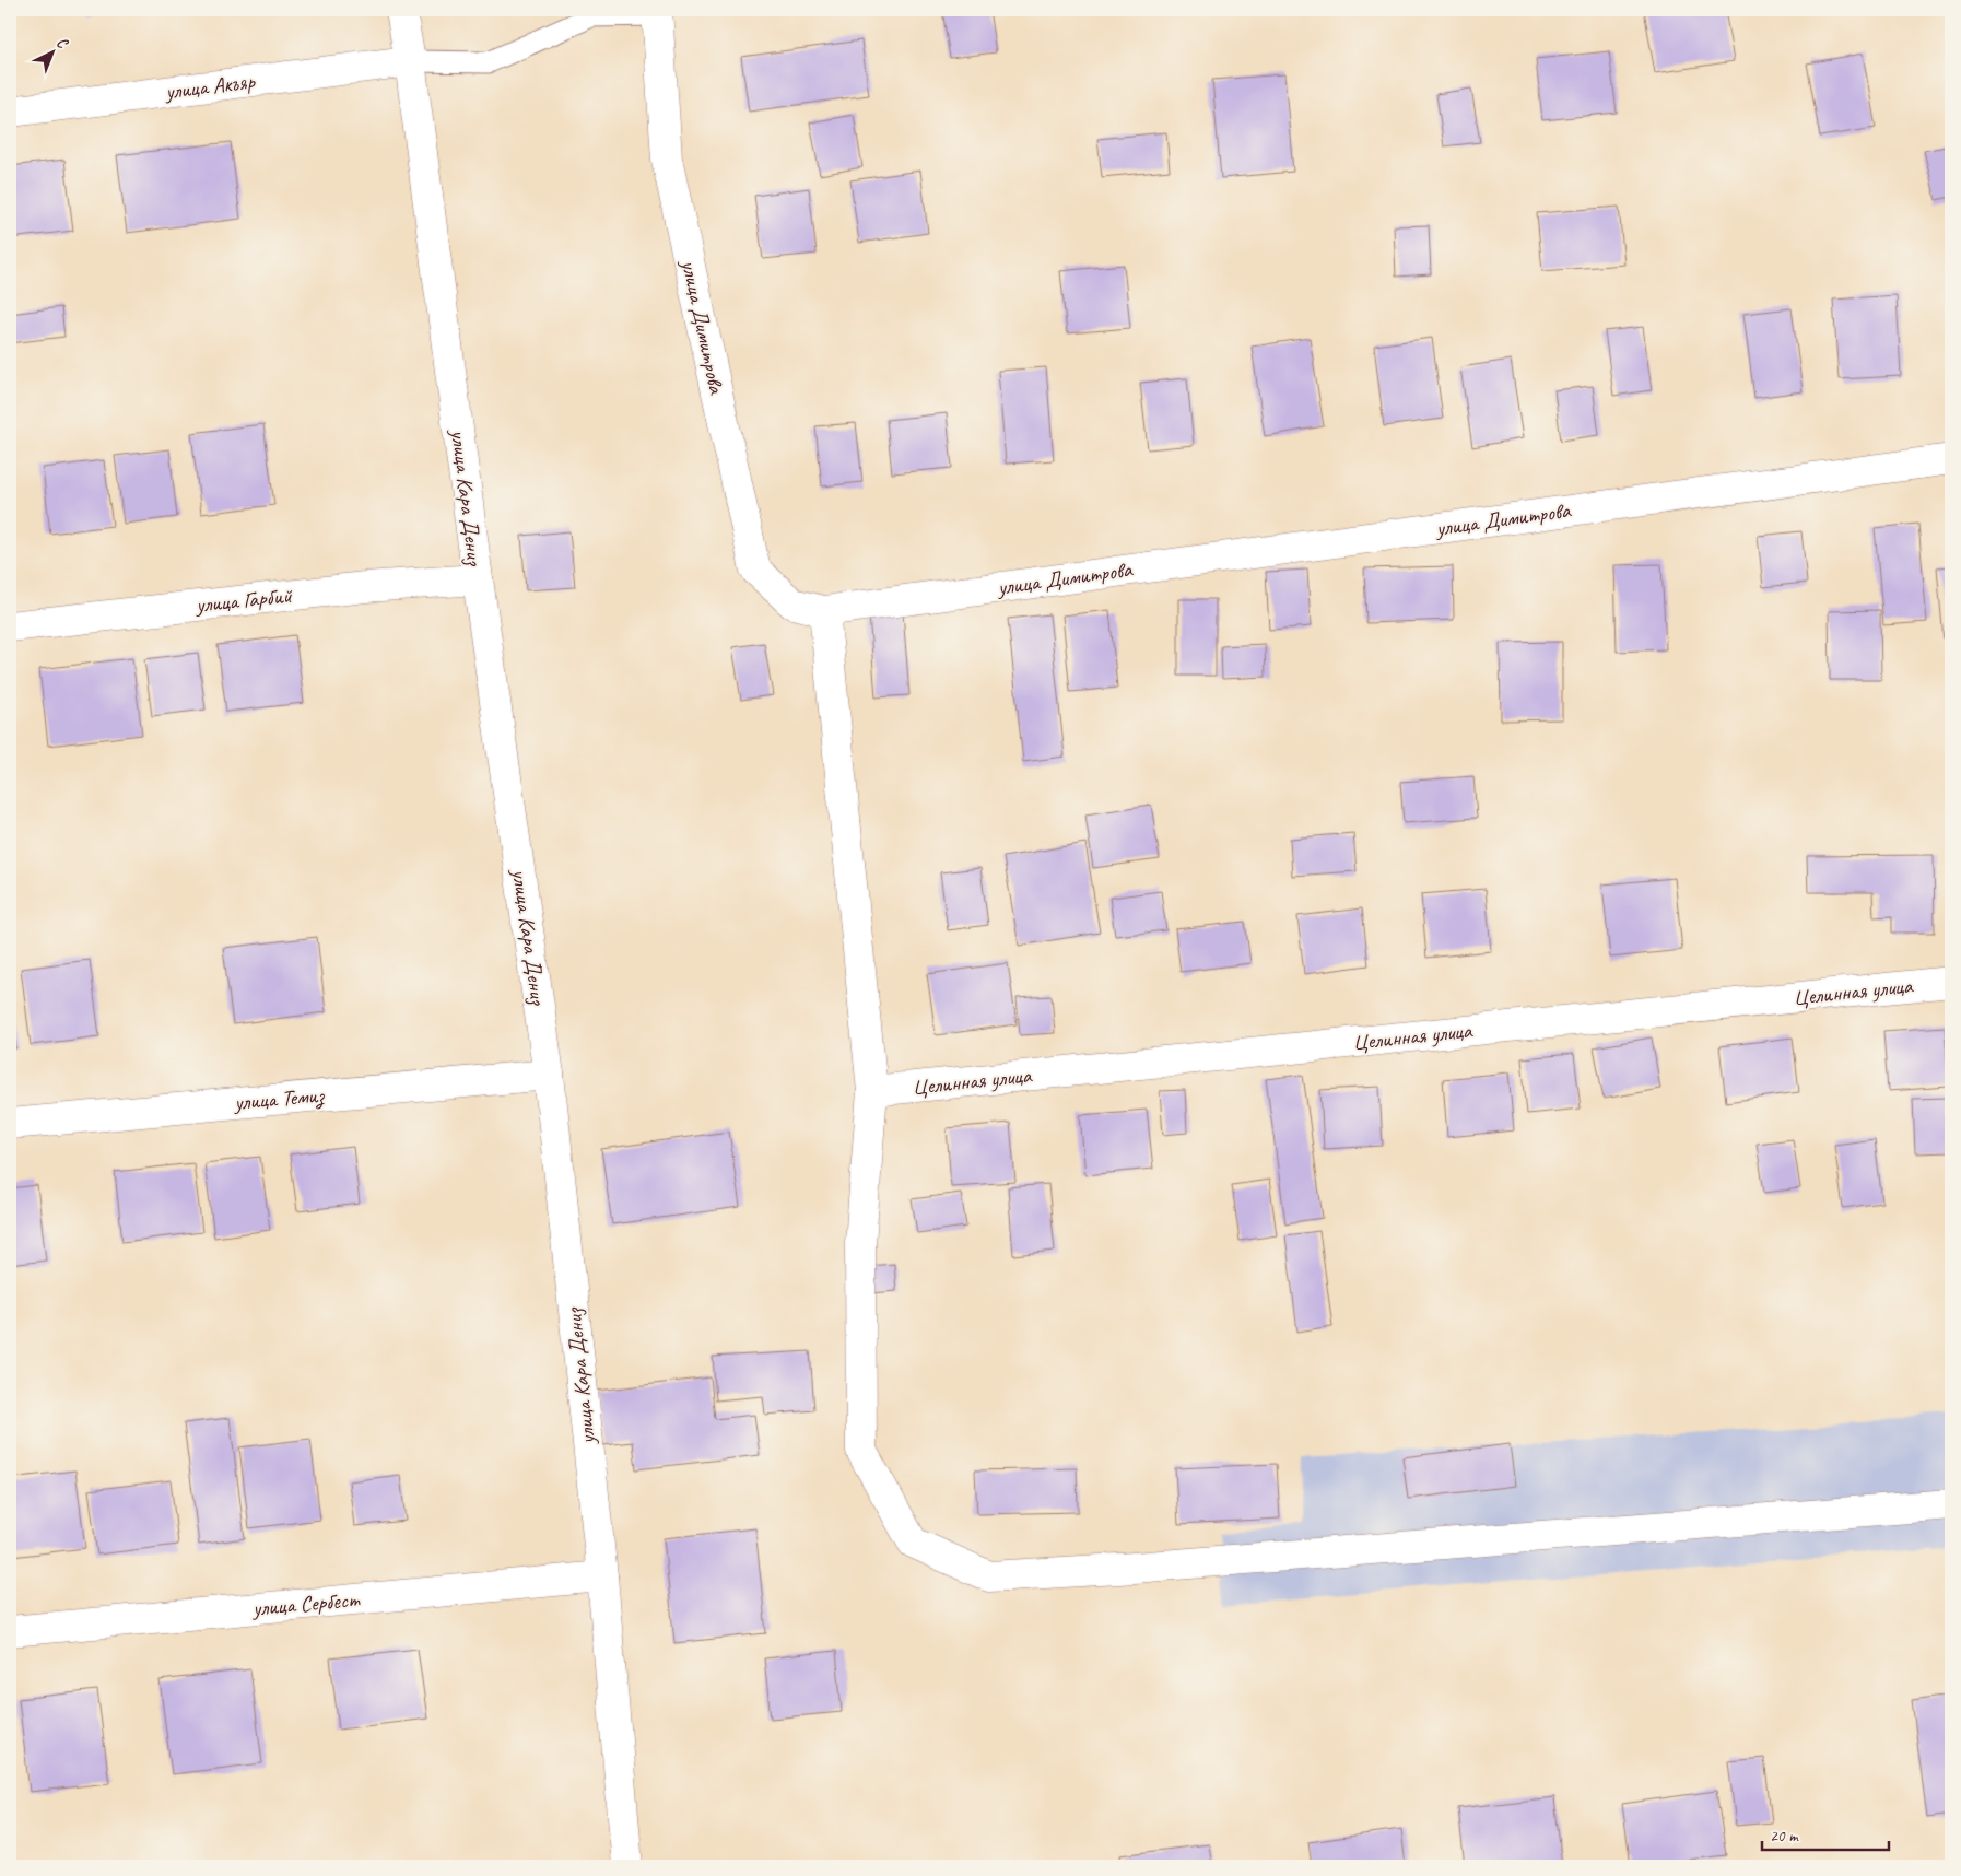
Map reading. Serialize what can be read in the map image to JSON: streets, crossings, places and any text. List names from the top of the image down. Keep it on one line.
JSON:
{"streets":{"street":["улица Акъяр","улица Димитрова","улица Кара Дениз","улица Гарбий","Целинная улица","улица Темиз","улица Сербест"]},"crossings":[["улица Акъяр","улица Кара Дениз"],["улица Кара Дениз","улица Гарбий"],["улица Кара Дениз","улица Темиз"],["улица Кара Дениз","улица Сербест"]],"scale_bar":"20 m","north":"top right"}
